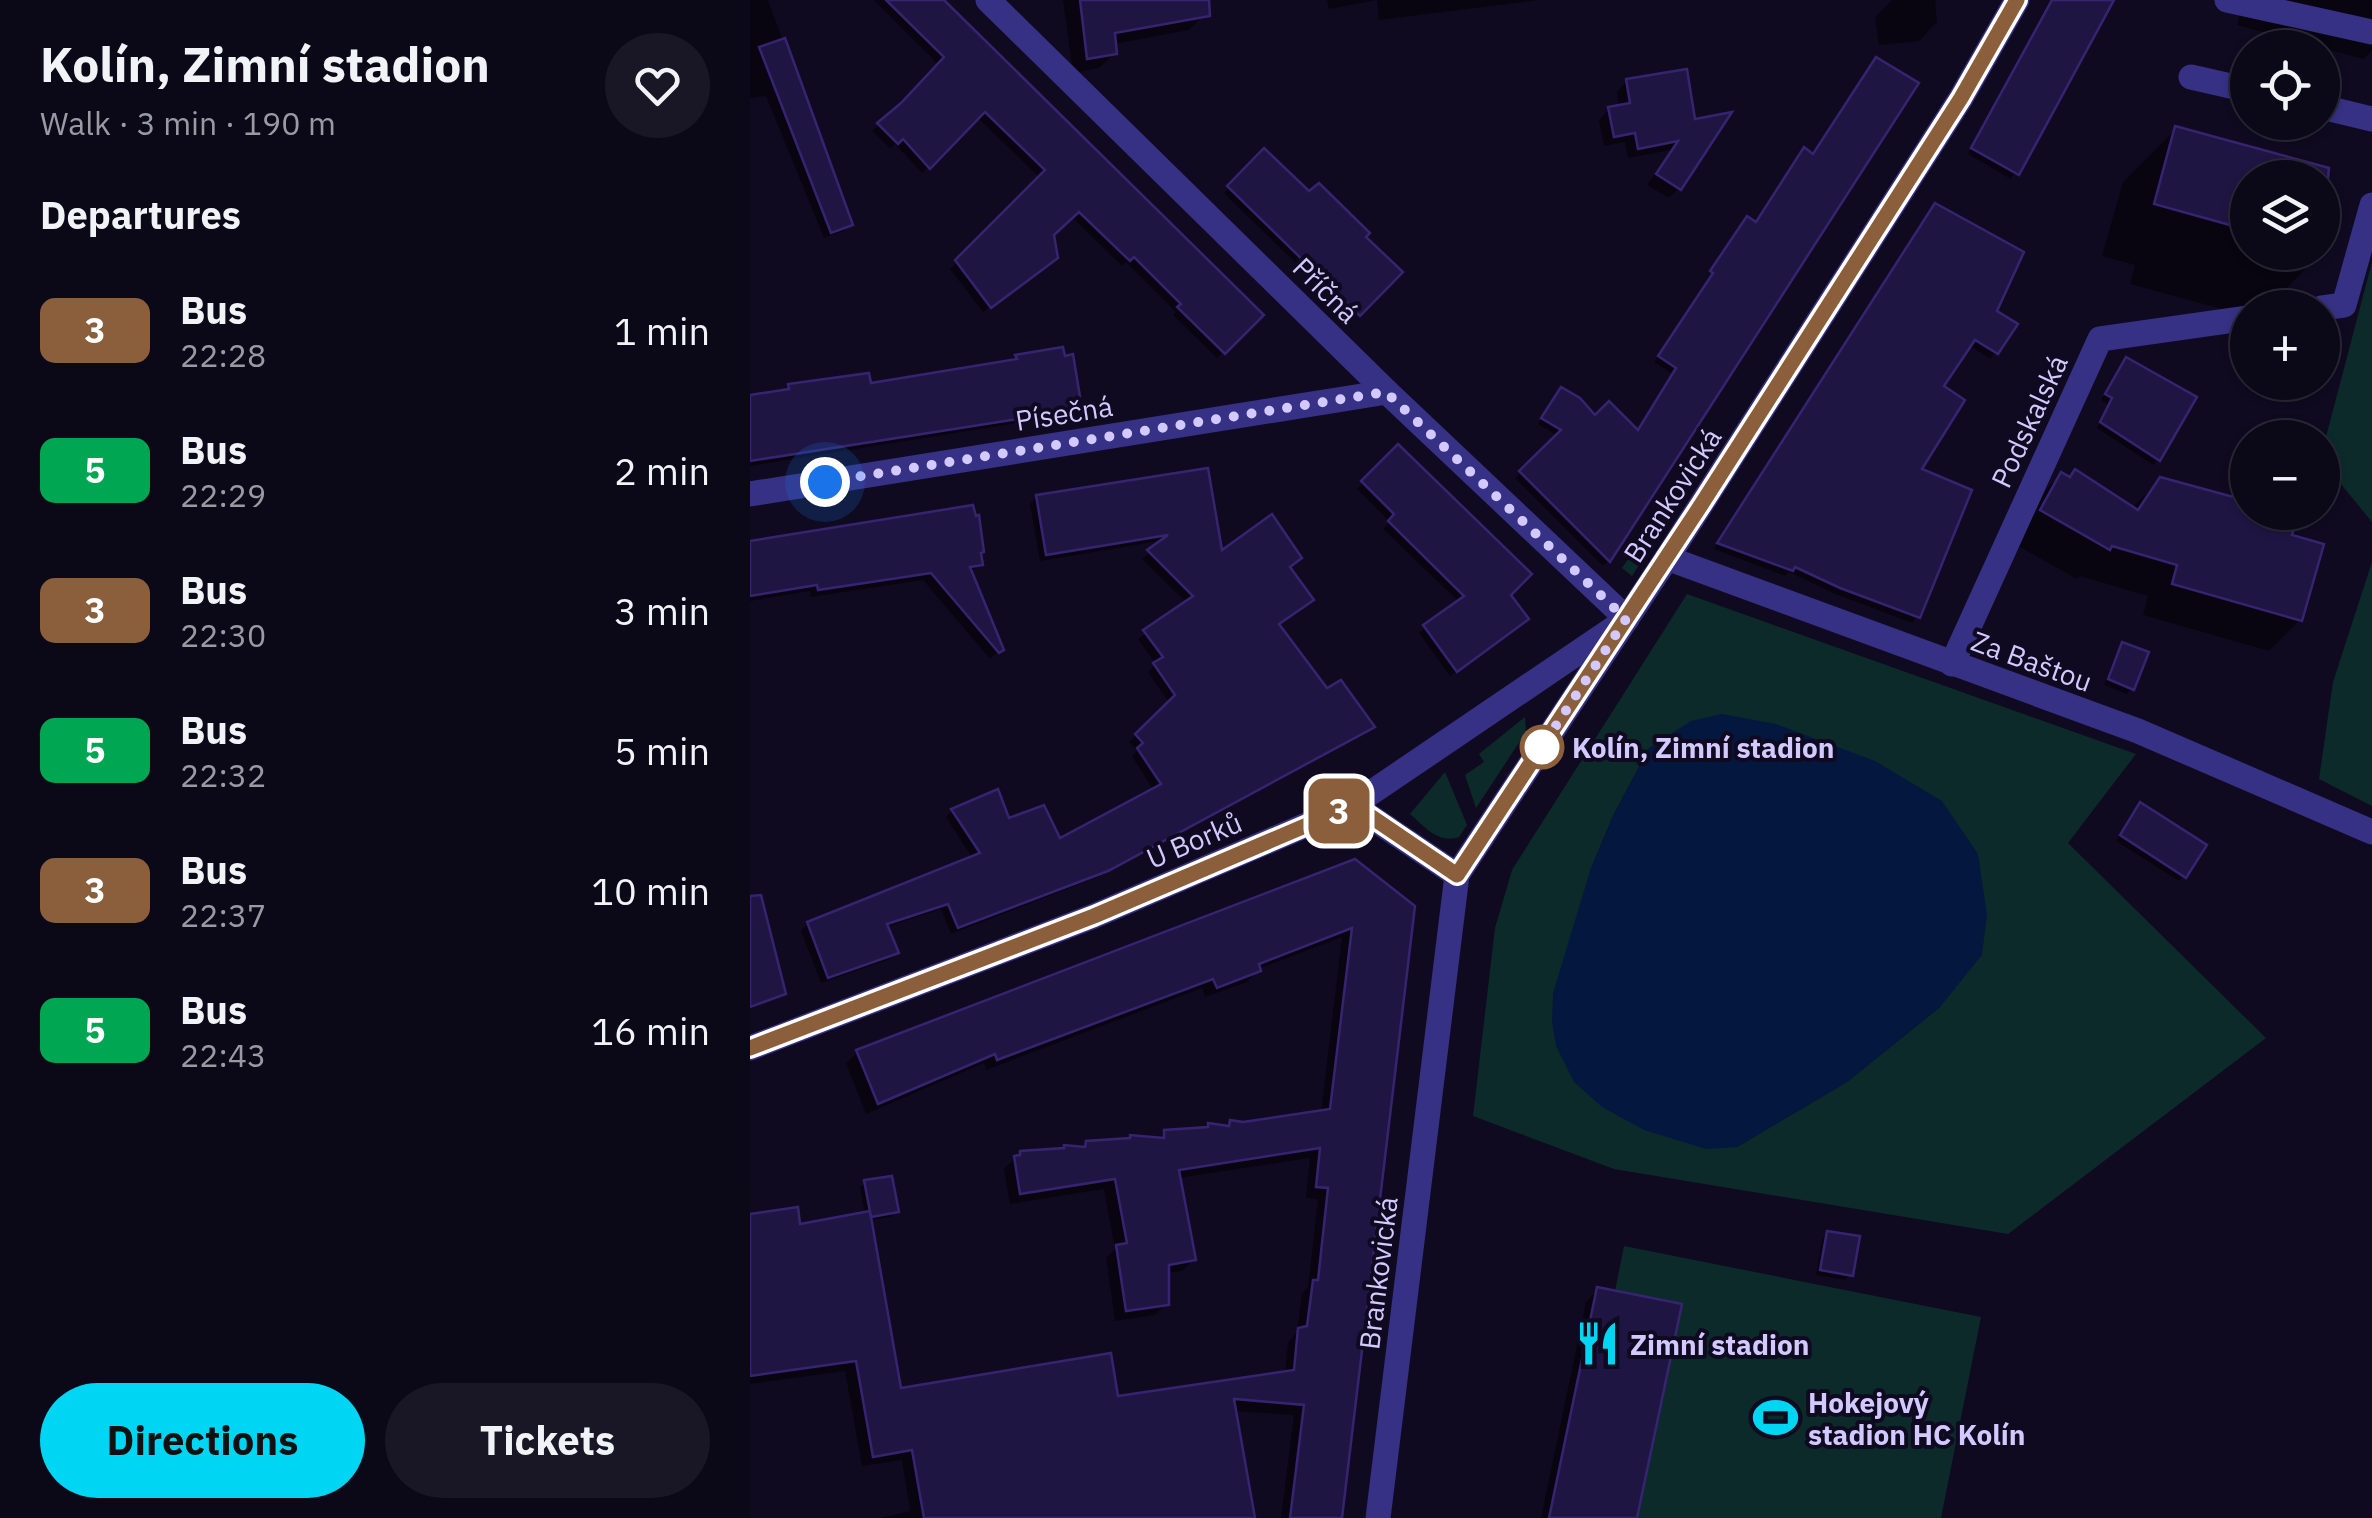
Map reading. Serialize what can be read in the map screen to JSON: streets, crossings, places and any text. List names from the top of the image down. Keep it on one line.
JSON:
{"streets":{"street":["Příčná","Písečná","Podskalská","Brankovická","Za Baštou","U Borků"]},"crossings":[["Příčná","Písečná"],["Příčná","Brankovická"],["Příčná","U Borků"],["Podskalská","Za Baštou"],["Brankovická","Za Baštou"],["Brankovická","U Borků"]],"places":{"other":["Kolín, Zimní stadion"],"restaurant":["Zimní stadion"],"sports":["Hokejový stadion HC Kolín"]},"lines":["bus line 3"],"page":{"heading":[["Kolín, Zimní stadion","Walk · 3 min · 190 m"],"Departures"],"on_map":"3","map_buttons":["+","−"],"list":[{"mark":"3","name":"Bus","note":"22:28","value":"1 min"},{"mark":"5","name":"Bus","note":"22:29","value":"2 min"},{"mark":"3","name":"Bus","note":"22:30","value":"3 min"},{"mark":"5","name":"Bus","note":"22:32","value":"5 min"},{"mark":"3","name":"Bus","note":"22:37","value":"10 min"},{"mark":"5","name":"Bus","note":"22:43","value":"16 min"}],"buttons":["Directions","Tickets"]}}
